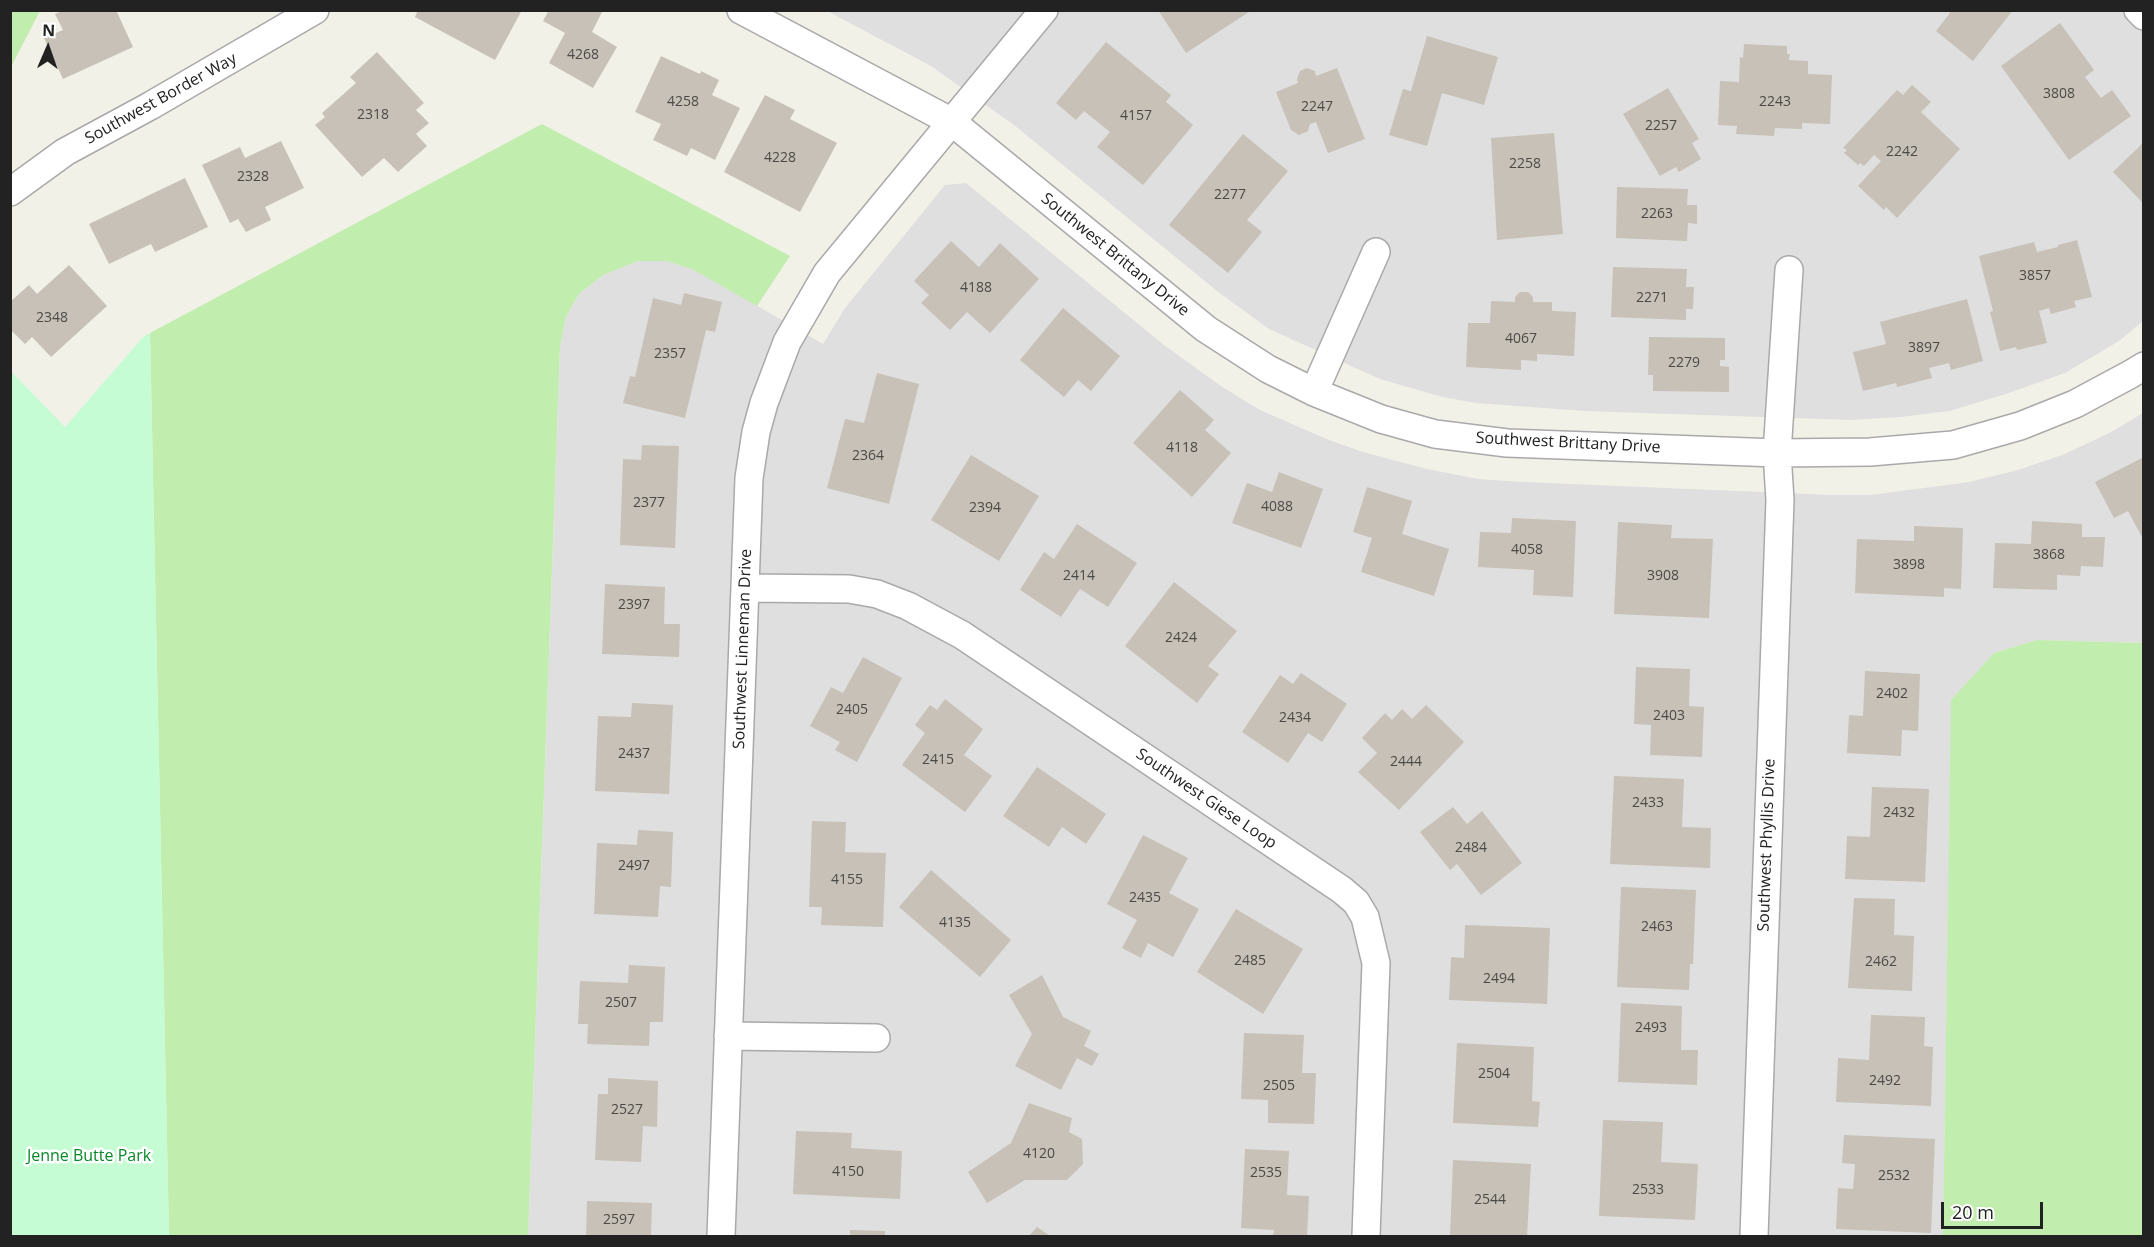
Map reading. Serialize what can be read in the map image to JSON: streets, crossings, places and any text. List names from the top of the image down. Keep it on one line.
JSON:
{"streets":{"street":["Southwest Border Way","Southwest Brittany Drive","Southwest Linneman Drive","Southwest Giese Loop","Southwest Phyllis Drive"]},"crossings":[["Southwest Brittany Drive","Southwest Linneman Drive"],["Southwest Brittany Drive","Southwest Phyllis Drive"],["Southwest Linneman Drive","Southwest Giese Loop"]],"parks":["Jenne Butte Park"],"house_numbers":["4268","3808","4258","2243","2247","2318","4157","2257","2242","4228","2258","2328","2277","2263","3857","4188","2271","2348","4067","3897","2357","2279","4118","2364","2377","4088","2394","4058","3868","3898","2414","3908","2397","2424","2402","2405","2403","2434","2437","2415","2444","2433","2432","2484","2497","4155","2435","4135","2463","2485","2462","2494","2507","2493","2504","2492","2505","2527","4120","4150","2535","2532","2533","2544","2597"],"scale_bar":"20 m","north":"top"}
